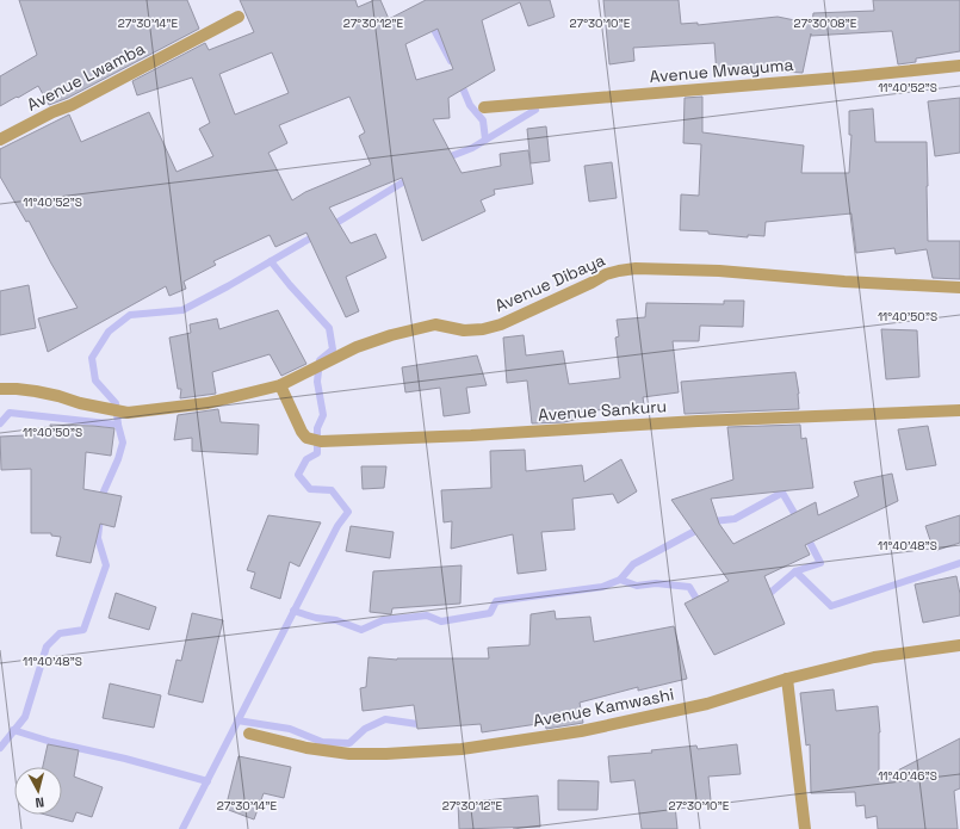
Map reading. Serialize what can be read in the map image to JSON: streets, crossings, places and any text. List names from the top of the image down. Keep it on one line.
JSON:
{"streets":{"street":["Avenue Mwayuma","Avenue Lwamba","Avenue Dibaya","Avenue Sankuru","Avenue Kamwashi"]},"crossings":[["Avenue Dibaya","Avenue Sankuru"]],"north":"bottom","coordinates":["27°30'14\"E","27°30'12\"E","27°30'10\"E","27°30'08\"E","11°40'52\"S","11°40'50\"S","11°40'48\"S","11°40'46\"S"]}
